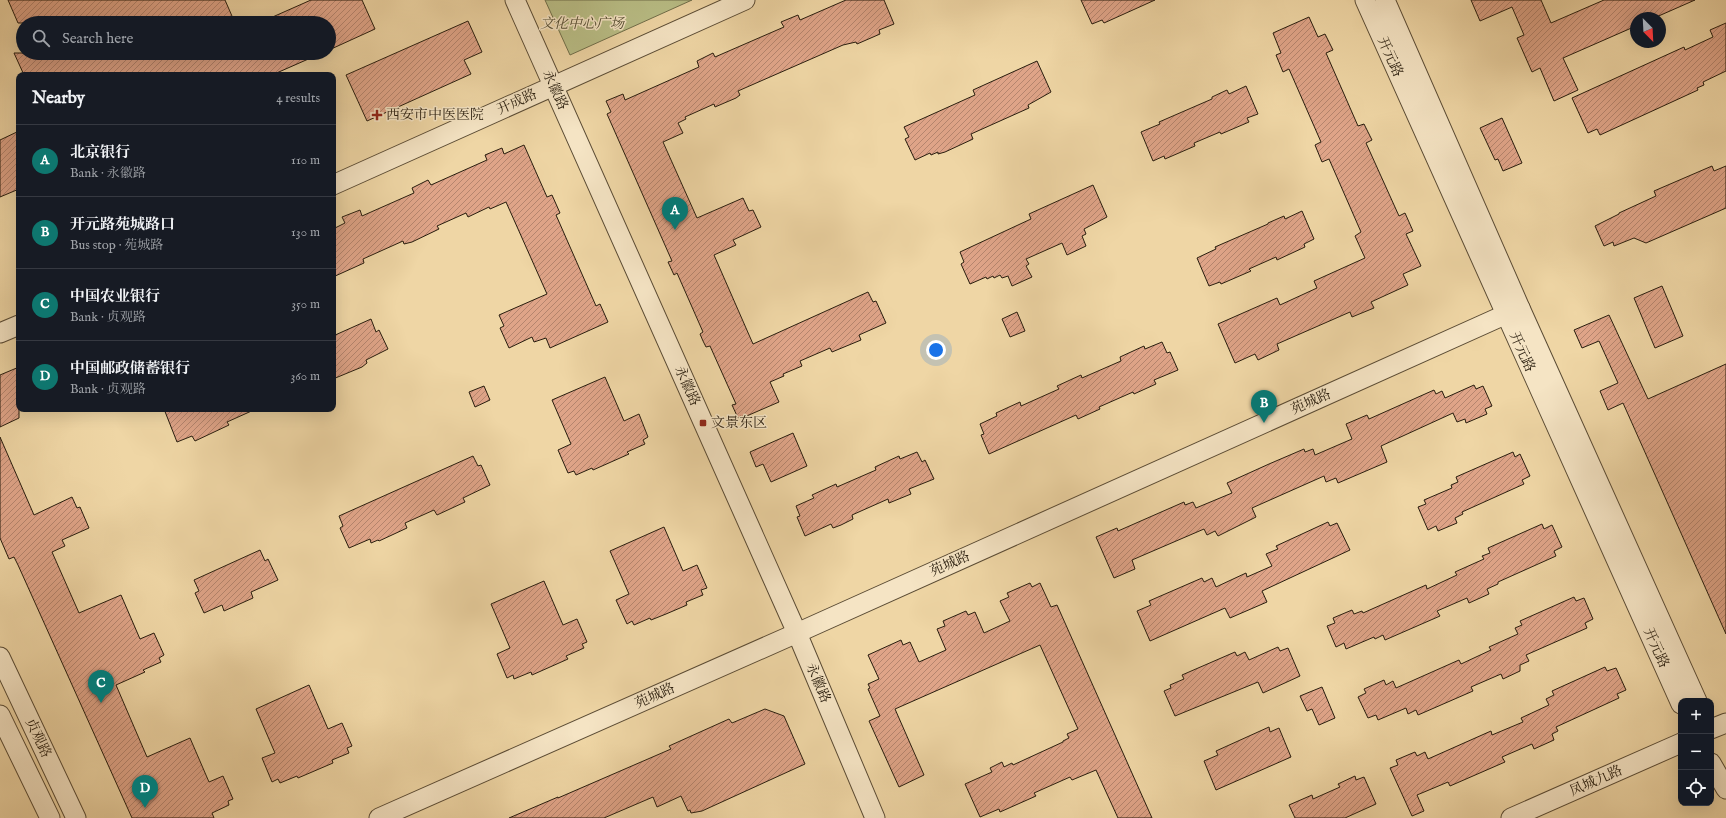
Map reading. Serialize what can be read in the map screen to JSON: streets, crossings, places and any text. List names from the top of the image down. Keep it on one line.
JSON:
{"streets":{"street":["开元路","永徽路","开成路","苑城路","贞观路","凤城九路"]},"crossings":[["开元路","苑城路"],["永徽路","开成路"],["永徽路","苑城路"]],"parks":["文化中心广场"],"places":{"health":["西安市中医医院"],"transit":["文景东区"]},"north":"bottom right","page":{"search":"Search here","heading":["Nearby","4 results"],"list":[{"mark":"A","name":"北京银行","note":"Bank · 永徽路","value":"110 m"},{"mark":"B","name":"开元路苑城路口","note":"Bus stop · 苑城路","value":"130 m"},{"mark":"C","name":"中国农业银行","note":"Bank · 贞观路","value":"350 m"},{"mark":"D","name":"中国邮政储蓄银行","note":"Bank · 贞观路","value":"360 m"}],"pins":["A","B","C","D"],"map_buttons":["+","−"]}}
